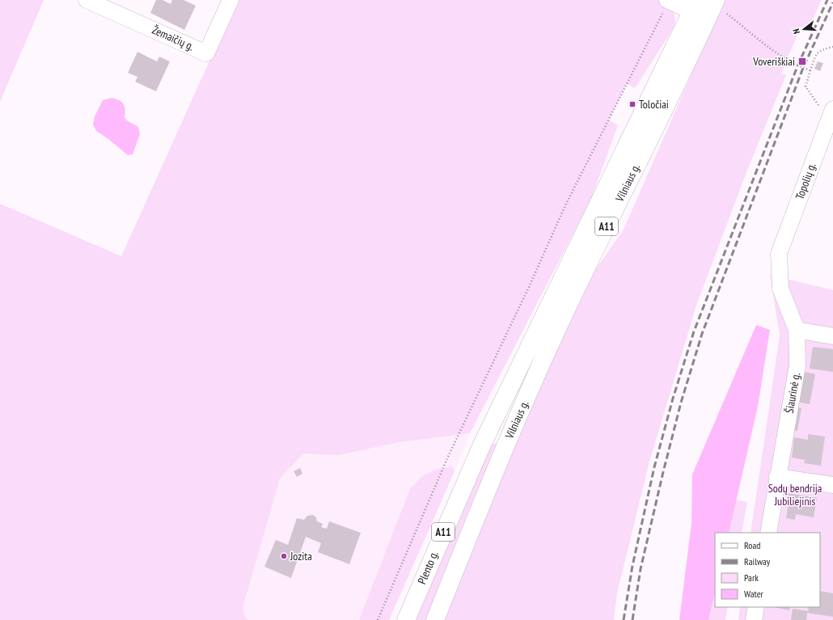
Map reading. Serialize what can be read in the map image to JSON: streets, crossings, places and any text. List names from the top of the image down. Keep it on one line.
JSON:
{"streets":{"highway":["Vilniaus g.","A11","Plento g."],"street":["Žemaičių g.","Topolių g.","Šiaurinė g."]},"crossings":[["Topolių g.","Šiaurinė g."],["Vilniaus g.","Plento g."]],"parks":["Sodų bendrija Jubiliejinis"],"places":{"transit":["Voveriškiai","Toločiai"],"other":["Jozita"]},"legend":["Road","Railway","Park","Water"],"north":"left"}
